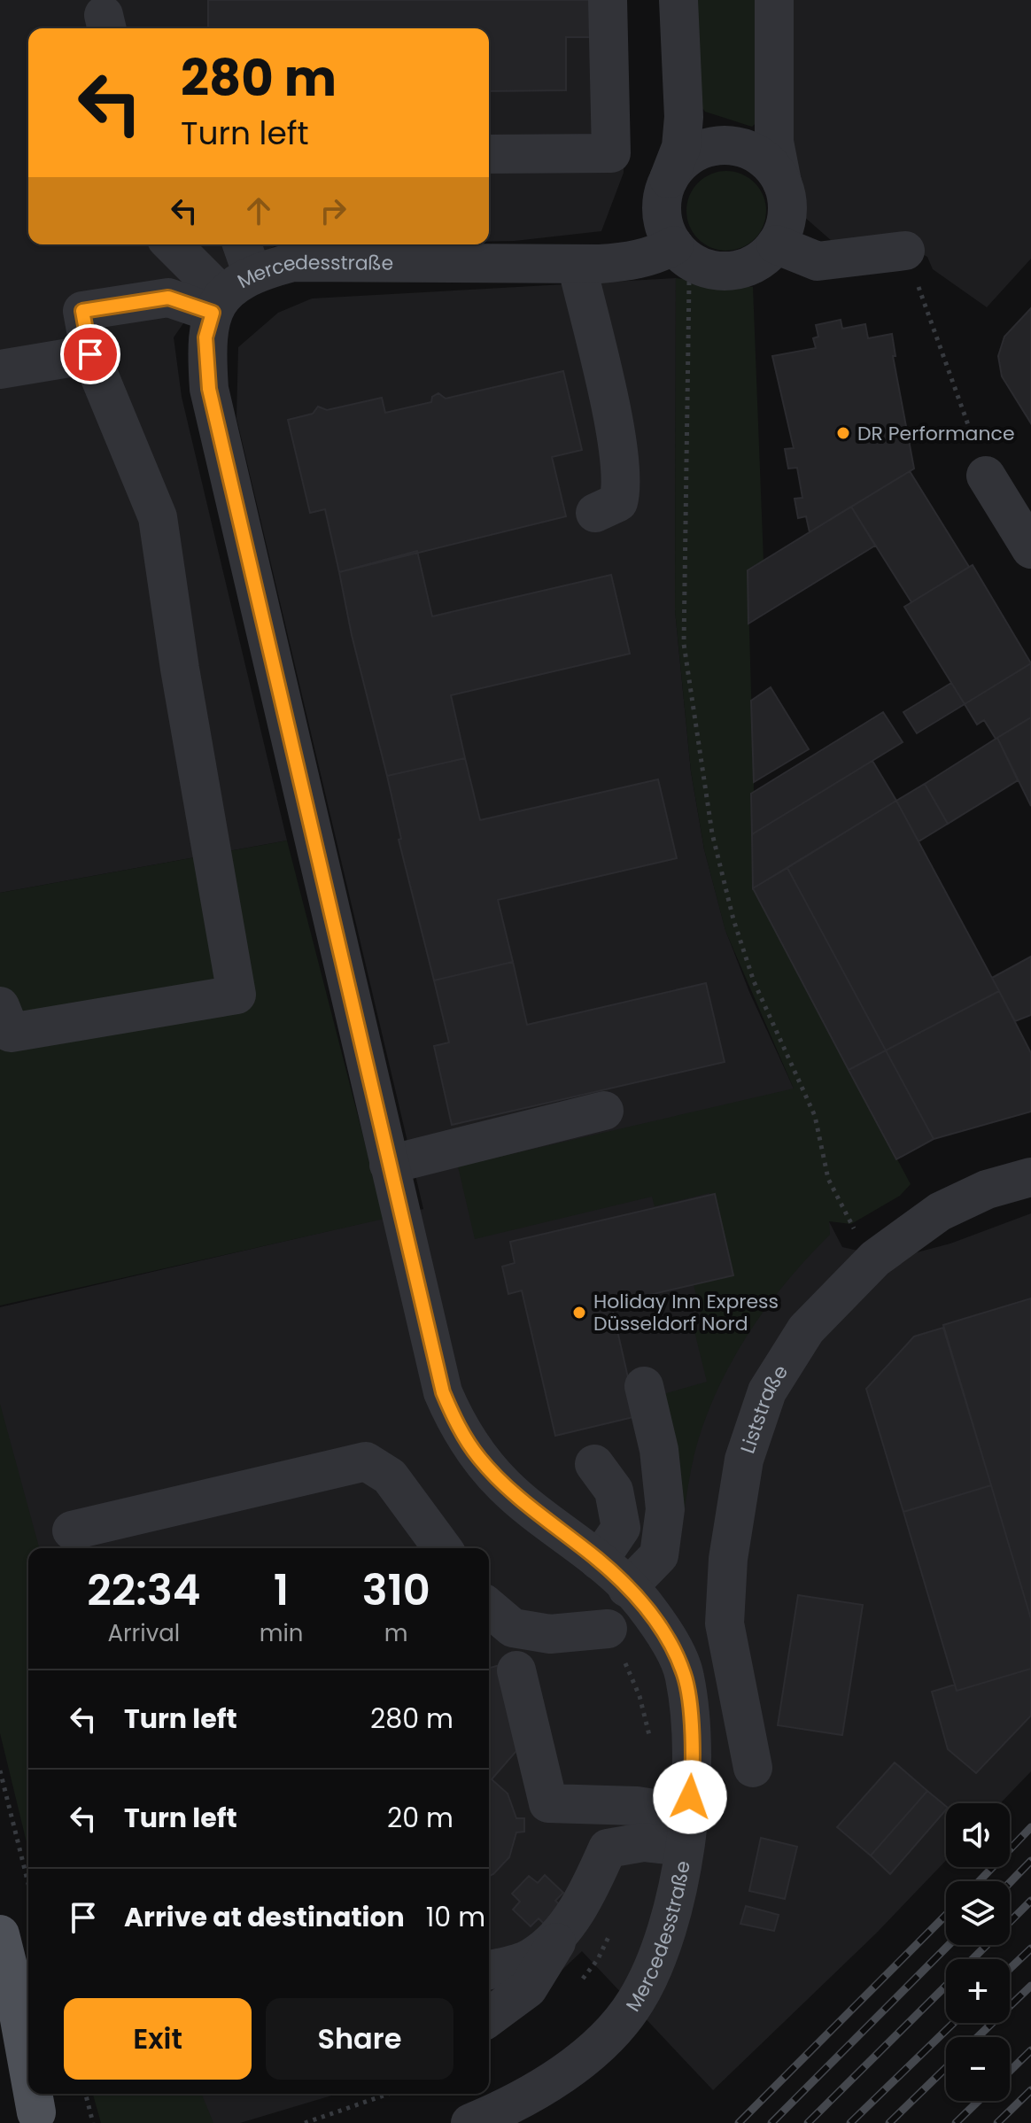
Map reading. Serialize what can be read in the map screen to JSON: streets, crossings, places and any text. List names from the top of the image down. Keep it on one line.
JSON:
{"streets":{"street":["Mercedesstraße","Liststraße"]},"places":["DR Performance","Holiday Inn Express Düsseldorf Nord"],"page":{"turn":["280 m","Turn left"],"eta":["22:34","Arrival","1","min","310","m"],"list":[{"name":"Turn left","value":"280 m"},{"name":"Turn left","value":"20 m"},{"name":"Arrive at destination","value":"10 m"}],"map_buttons":["+","−"],"buttons":["Exit","Share"]}}
